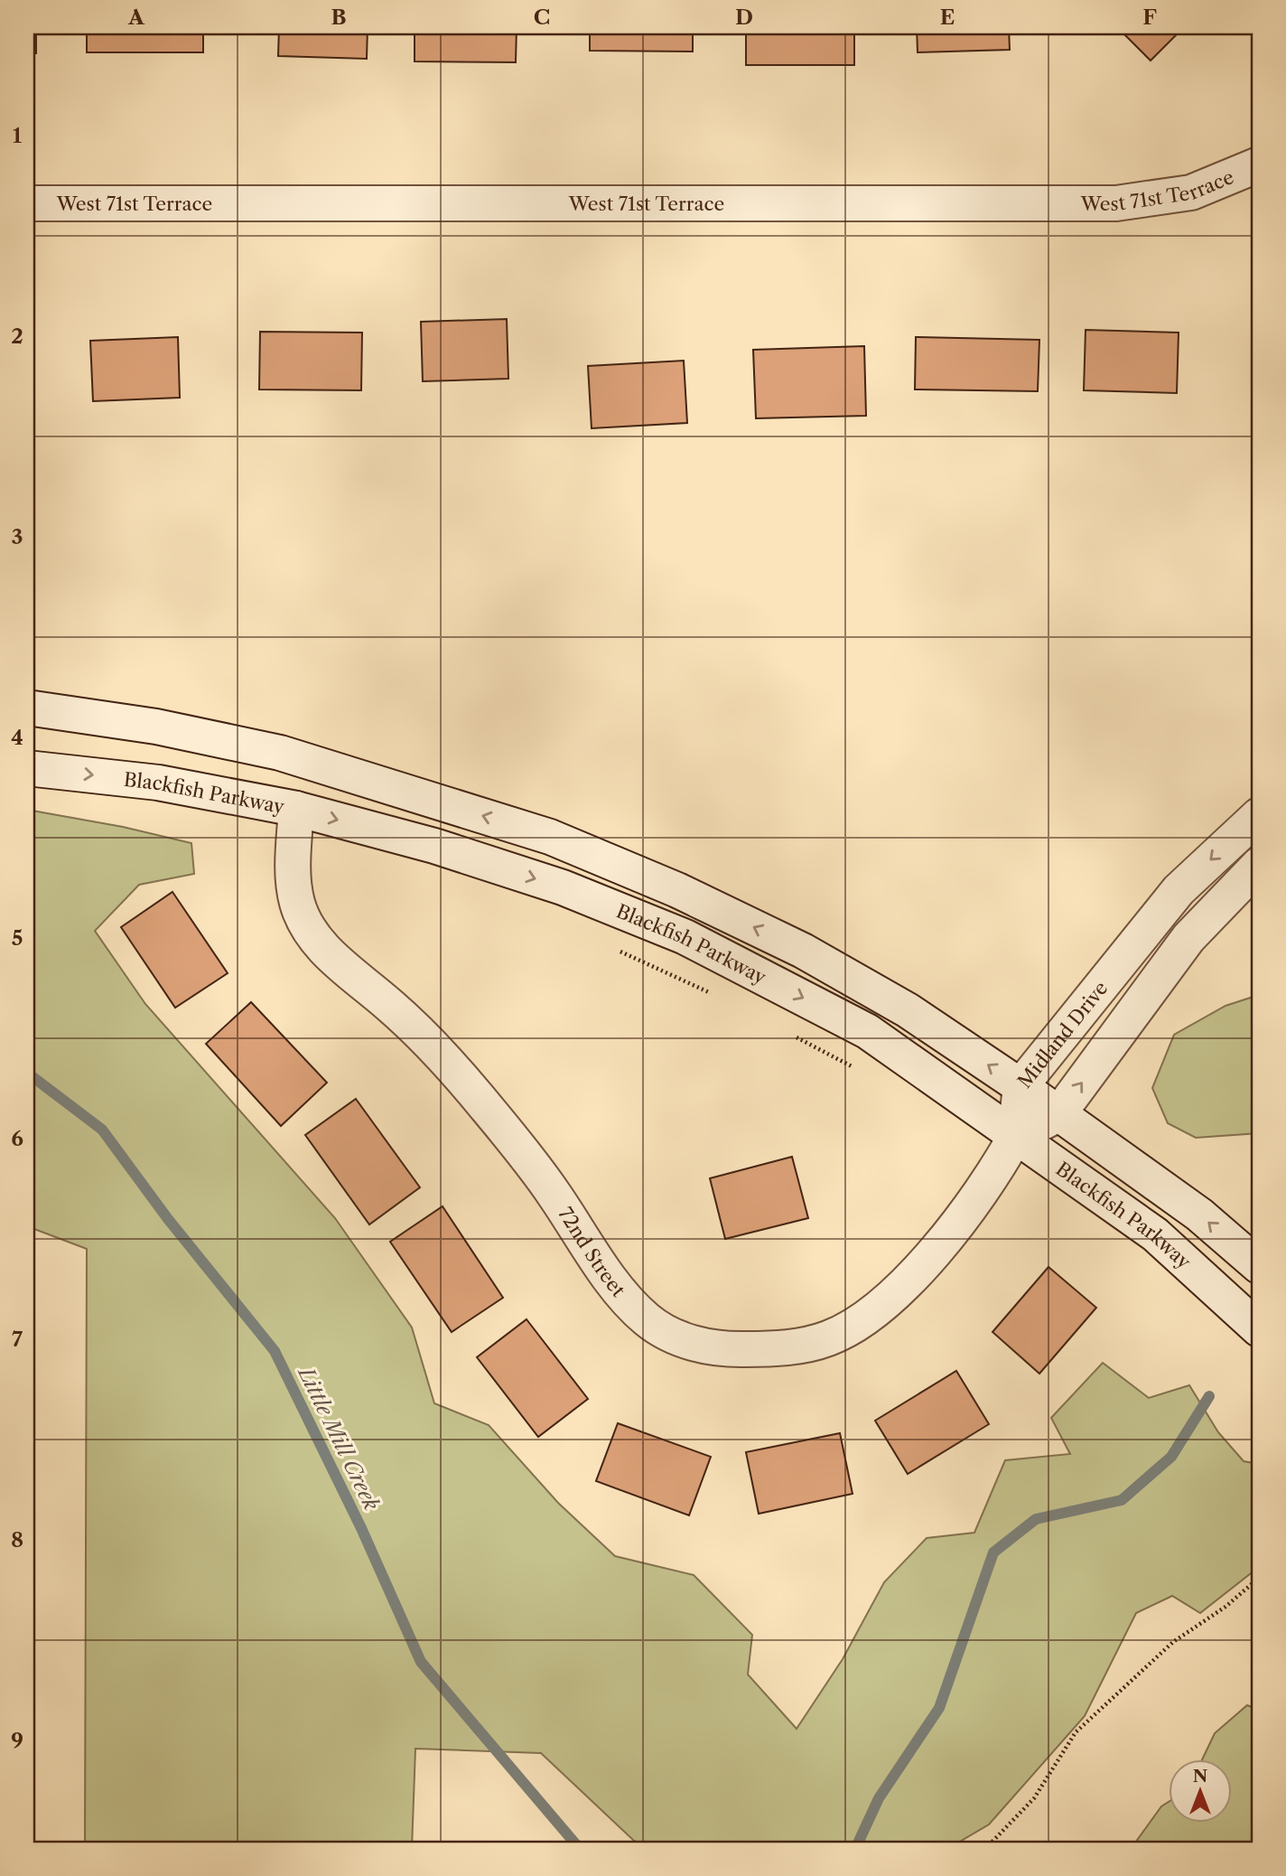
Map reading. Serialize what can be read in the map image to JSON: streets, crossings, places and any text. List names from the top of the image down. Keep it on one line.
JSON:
{"streets":{"street":["West 71st Terrace","Blackfish Parkway","Midland Drive","72nd Street"]},"crossings":[["Blackfish Parkway","Midland Drive"],["Blackfish Parkway","72nd Street"],["Midland Drive","72nd Street"]],"water":["Little Mill Creek"],"north":"top","grid":{"columns":["A","B","C","D","E","F"],"rows":["1","2","3","4","5","6","7","8","9"]}}
